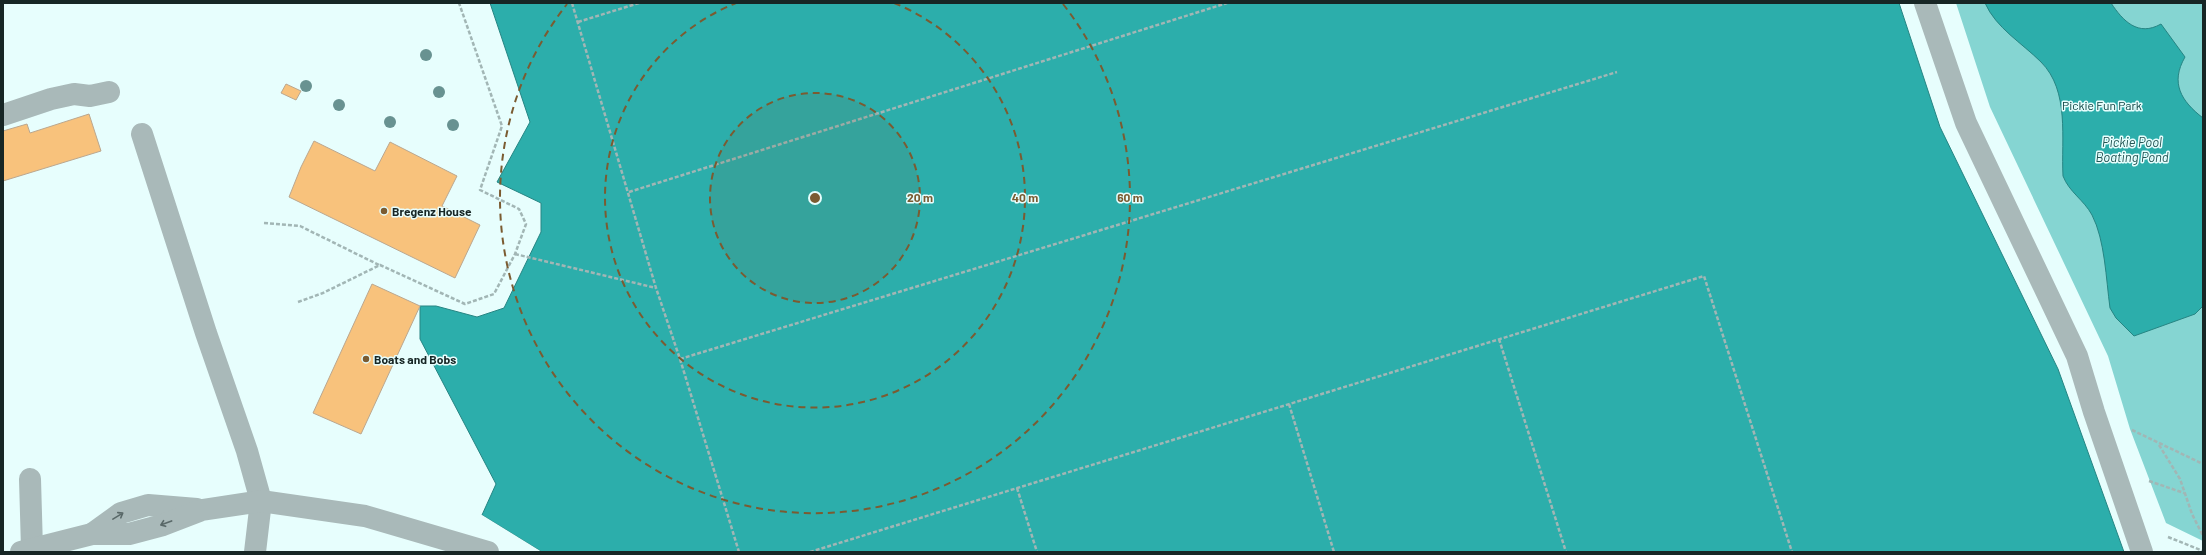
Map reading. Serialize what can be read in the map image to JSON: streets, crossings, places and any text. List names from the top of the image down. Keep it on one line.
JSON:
{"water":["Pickie Pool Boating Pond"],"parks":["Pickie Fun Park"],"places":["Bregenz House","Boats and Bobs"],"rings":["20 m","40 m","60 m"]}
